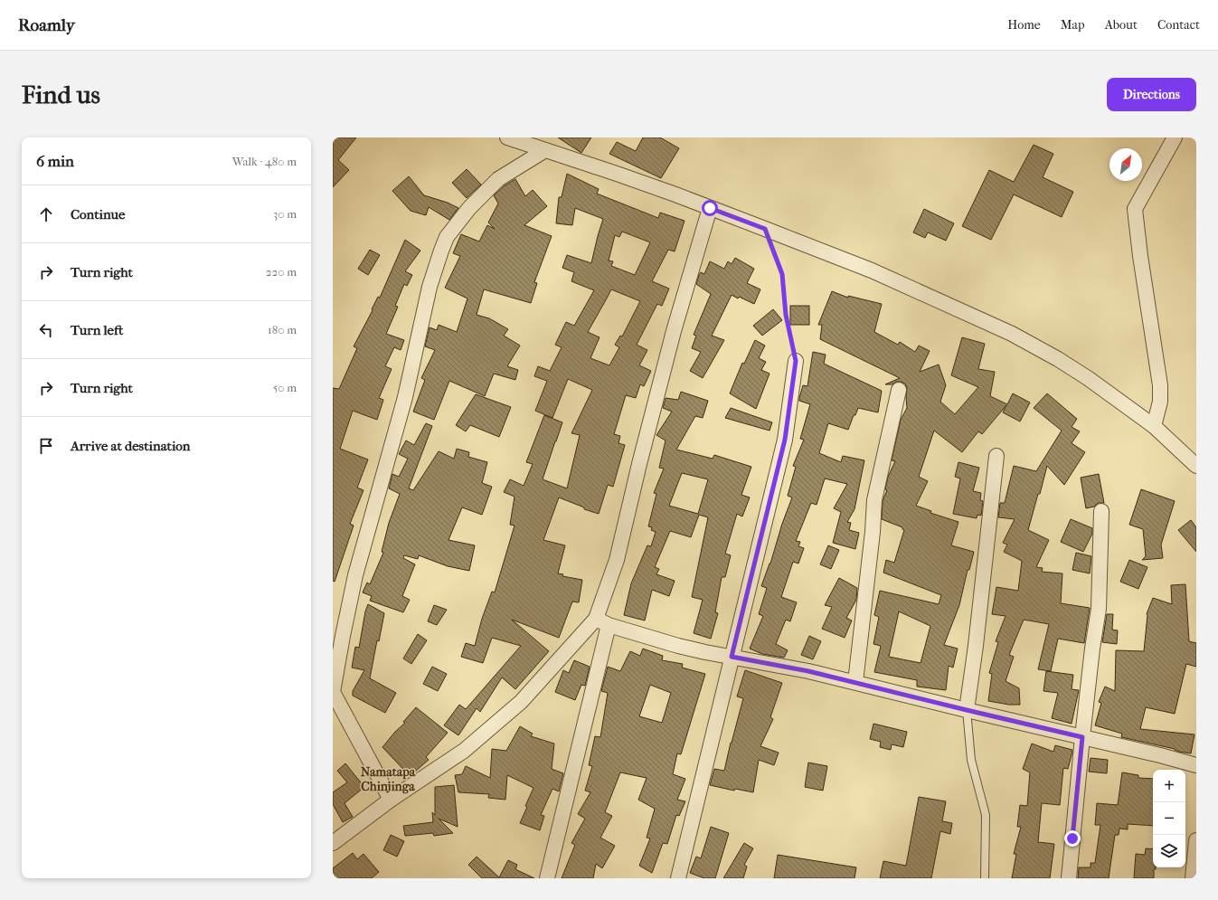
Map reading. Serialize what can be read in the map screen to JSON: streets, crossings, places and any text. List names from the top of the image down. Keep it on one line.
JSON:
{"districts":["Namatapa Chinjinga"],"north":"top right","page":{"header":"Roamly","nav":["Home","Map","About","Contact"],"buttons":"Directions","title":"Find us","heading":["6 min","Walk · 480 m"],"list":[["Continue","30 m"],["Turn right","220 m"],["Turn left","180 m"],["Turn right","50 m"],"Arrive at destination"],"map_buttons":["+","−"]}}
